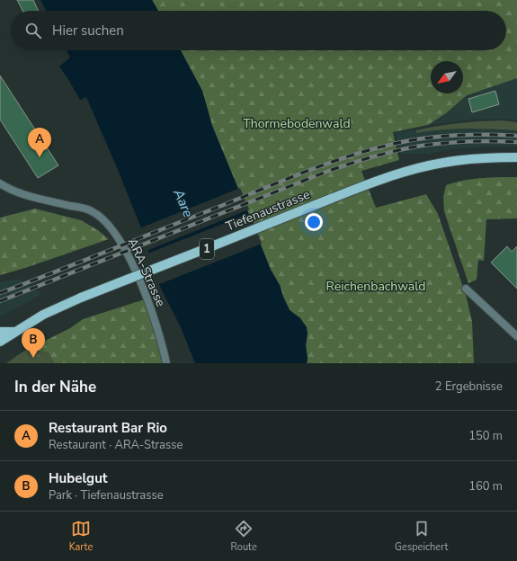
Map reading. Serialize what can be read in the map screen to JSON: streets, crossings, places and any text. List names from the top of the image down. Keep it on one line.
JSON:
{"streets":{"main road":["Tiefenaustrasse","1"],"street":["ARA-Strasse"]},"water":["Aare"],"parks":["Thormebodenwald","Reichenbachwald"],"north":"bottom left","page":{"search":"Hier suchen","pins":["A","B"],"heading":["In der Nähe","2 Ergebnisse"],"list":[{"mark":"A","name":"Restaurant Bar Rio","note":"Restaurant · ARA-Strasse","value":"150 m"},{"mark":"B","name":"Hubelgut","note":"Park · Tiefenaustrasse","value":"160 m"}],"nav":["Karte","Route","Gespeichert"]}}
